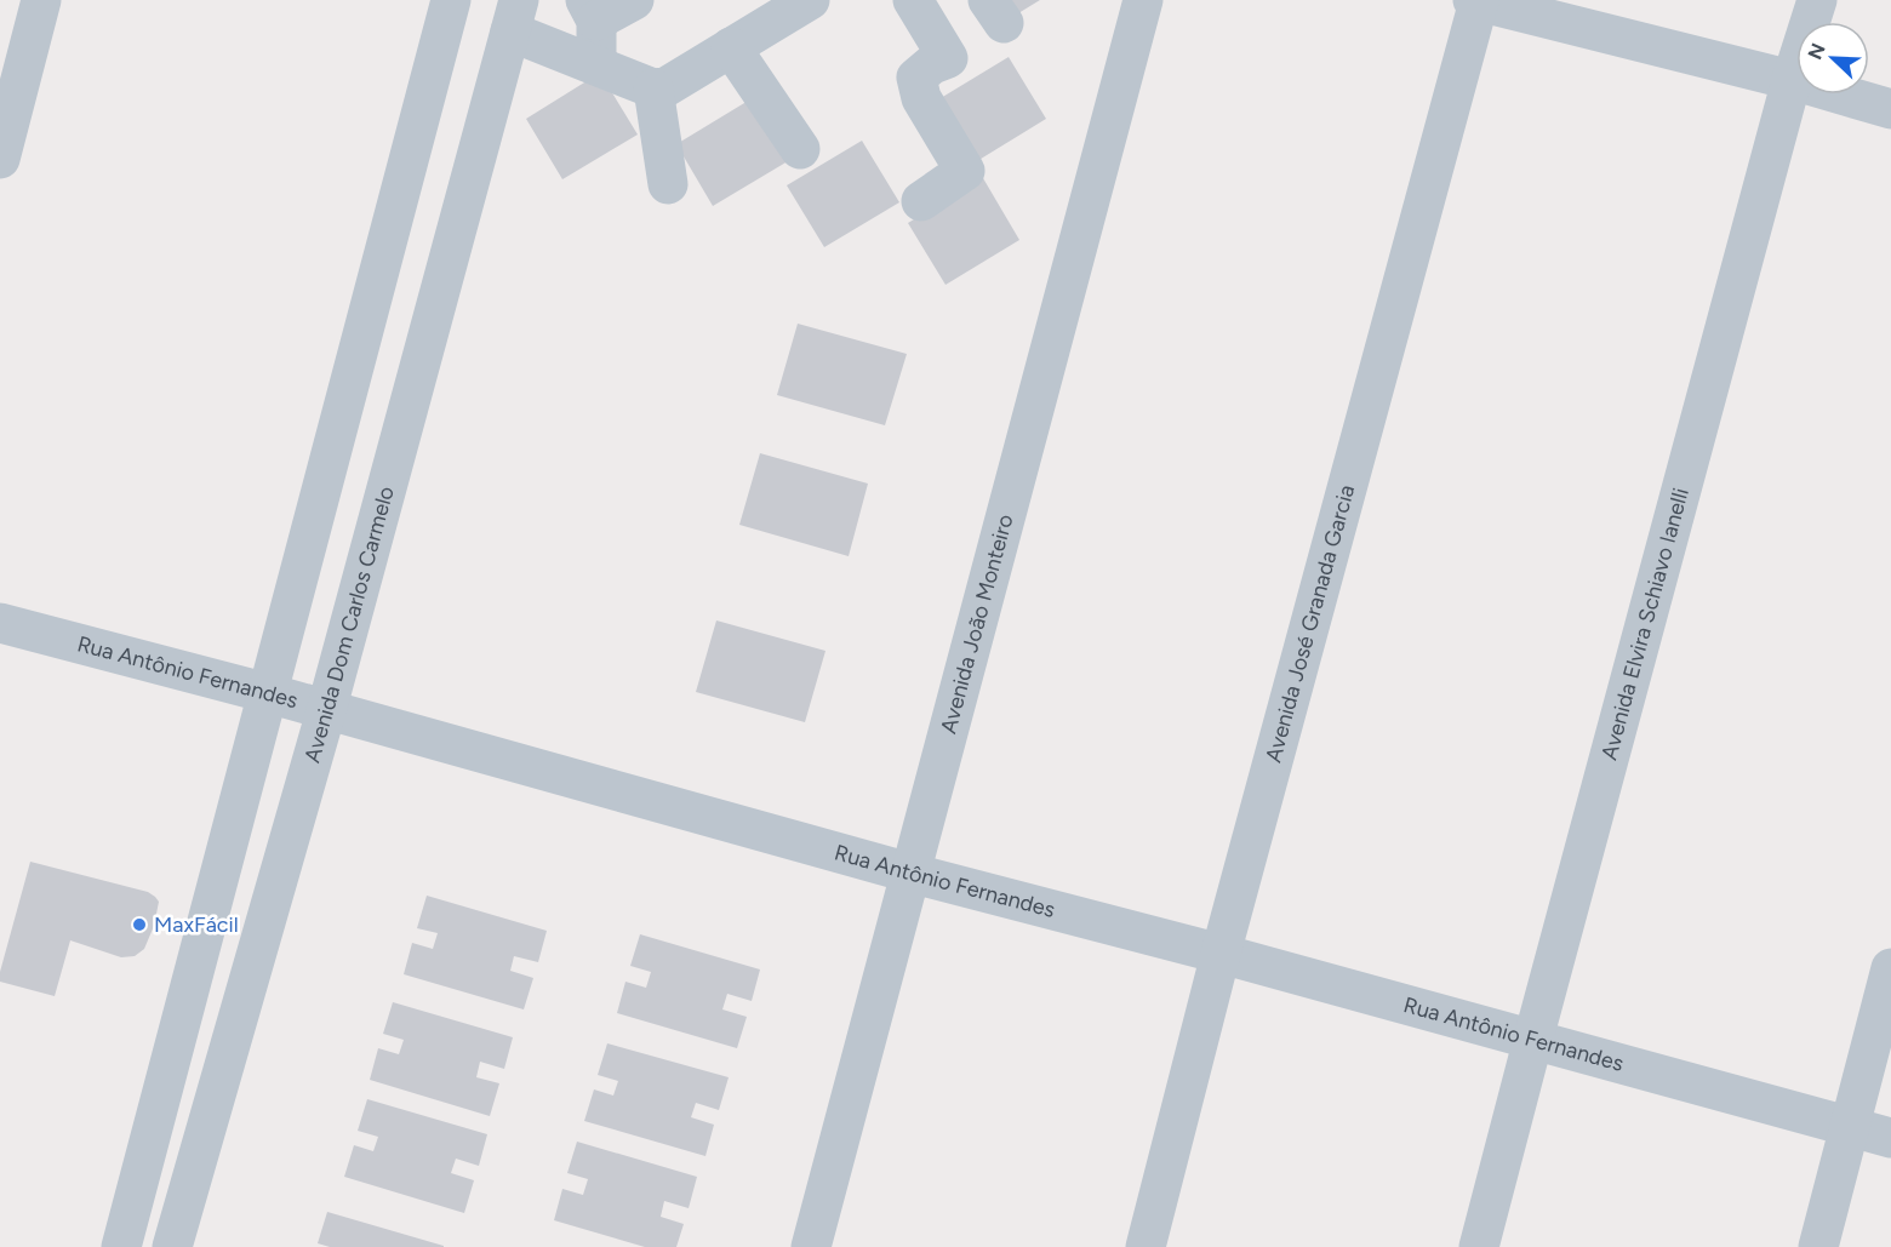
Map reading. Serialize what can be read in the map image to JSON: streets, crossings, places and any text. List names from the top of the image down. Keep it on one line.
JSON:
{"streets":{"street":["Avenida João Monteiro","Avenida Elvira Schiavo Ianelli","Avenida Dom Carlos Carmelo","Avenida José Granada Garcia","Rua Antônio Fernandes"]},"crossings":[["Avenida João Monteiro","Rua Antônio Fernandes"],["Avenida Elvira Schiavo Ianelli","Rua Antônio Fernandes"],["Avenida Dom Carlos Carmelo","Rua Antônio Fernandes"],["Avenida José Granada Garcia","Rua Antônio Fernandes"]],"places":["MaxFácil"],"north":"top left"}
